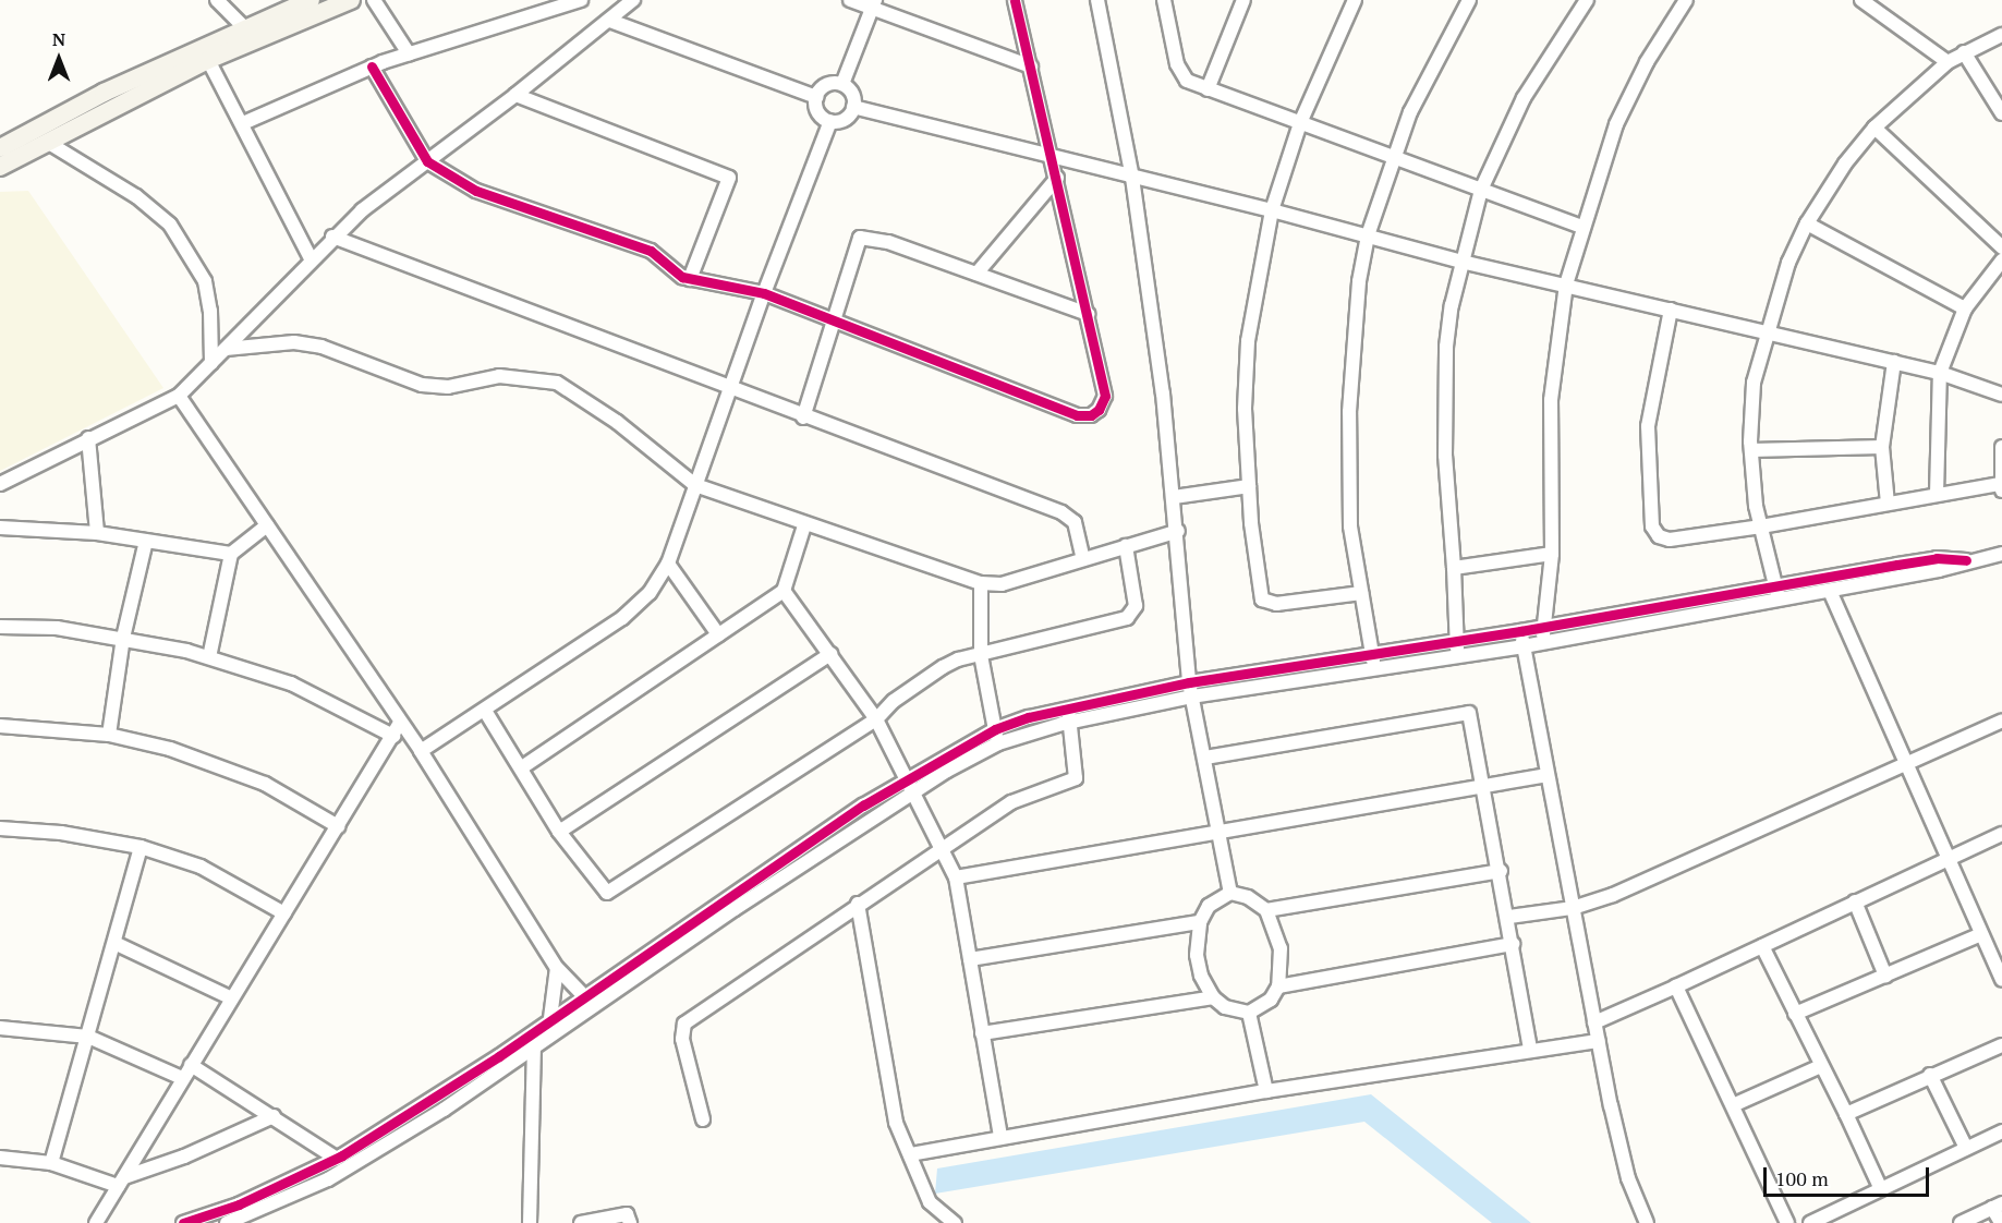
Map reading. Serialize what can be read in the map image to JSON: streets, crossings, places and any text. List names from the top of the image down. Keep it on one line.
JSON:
{"scale_bar":"100 m","north":"top"}
